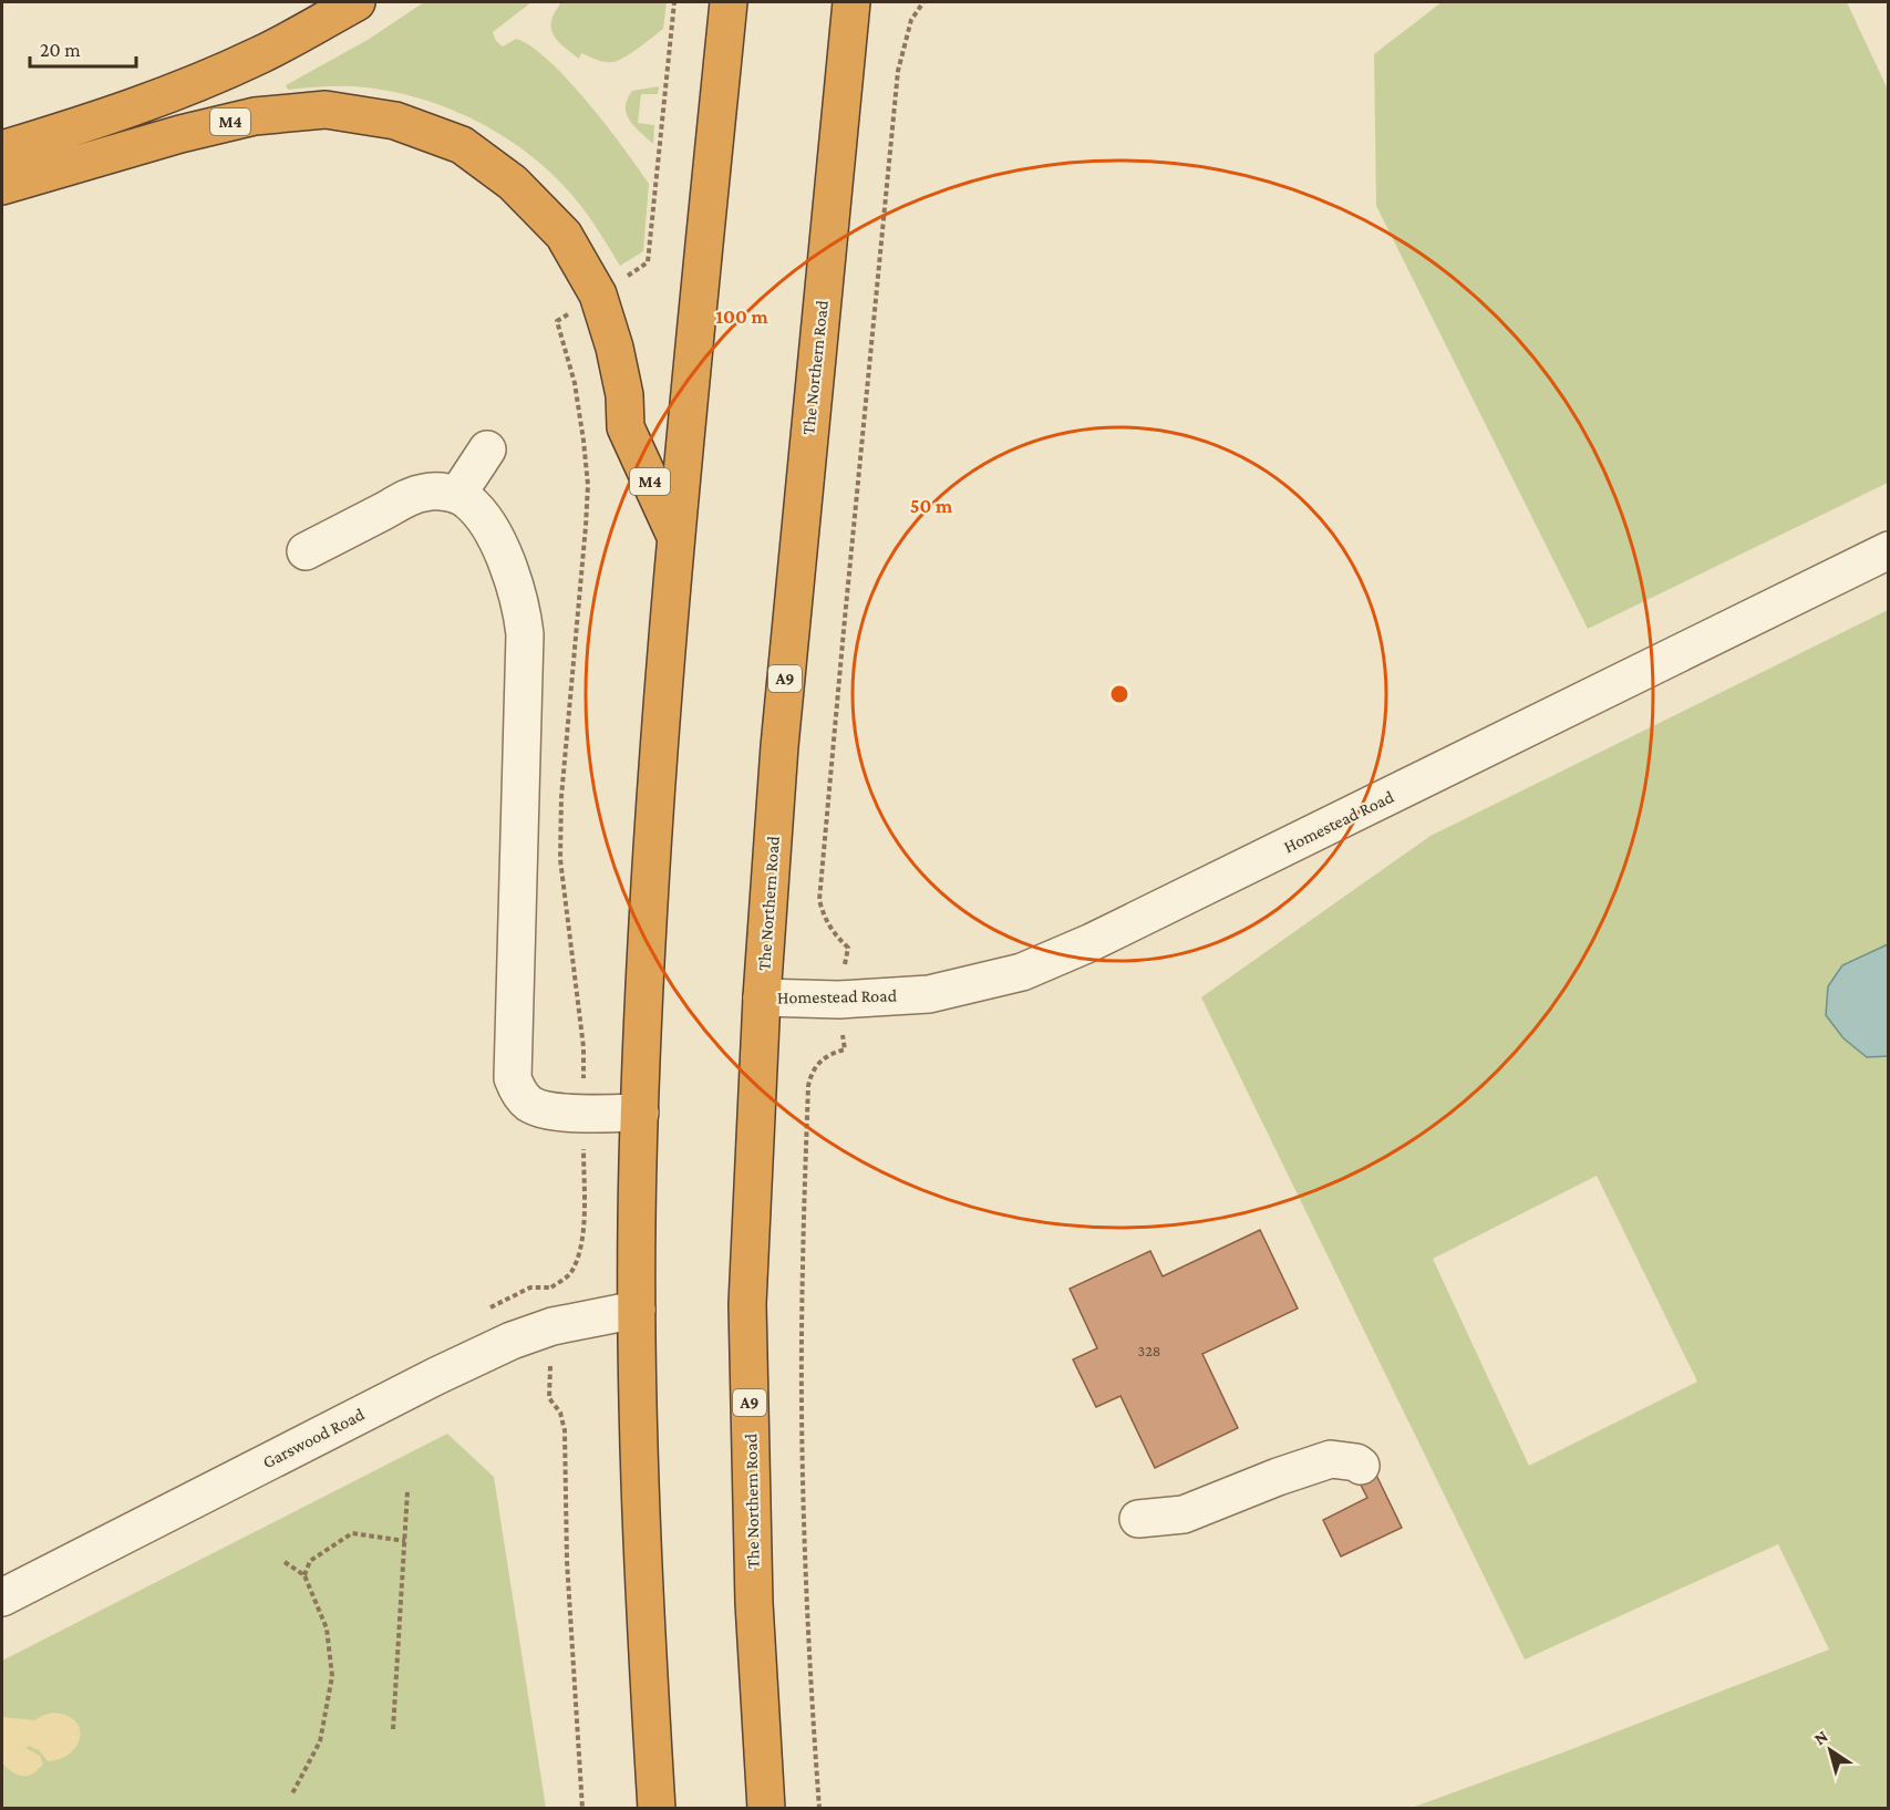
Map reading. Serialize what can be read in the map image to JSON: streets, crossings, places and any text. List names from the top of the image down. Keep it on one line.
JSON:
{"streets":{"highway":["M4","The Northern Road","A9"],"street":["Homestead Road","Garswood Road"]},"crossings":[["The Northern Road","Homestead Road"]],"house_numbers":["328"],"scale_bar":"20 m","north":"top left","rings":["100 m","50 m"]}
